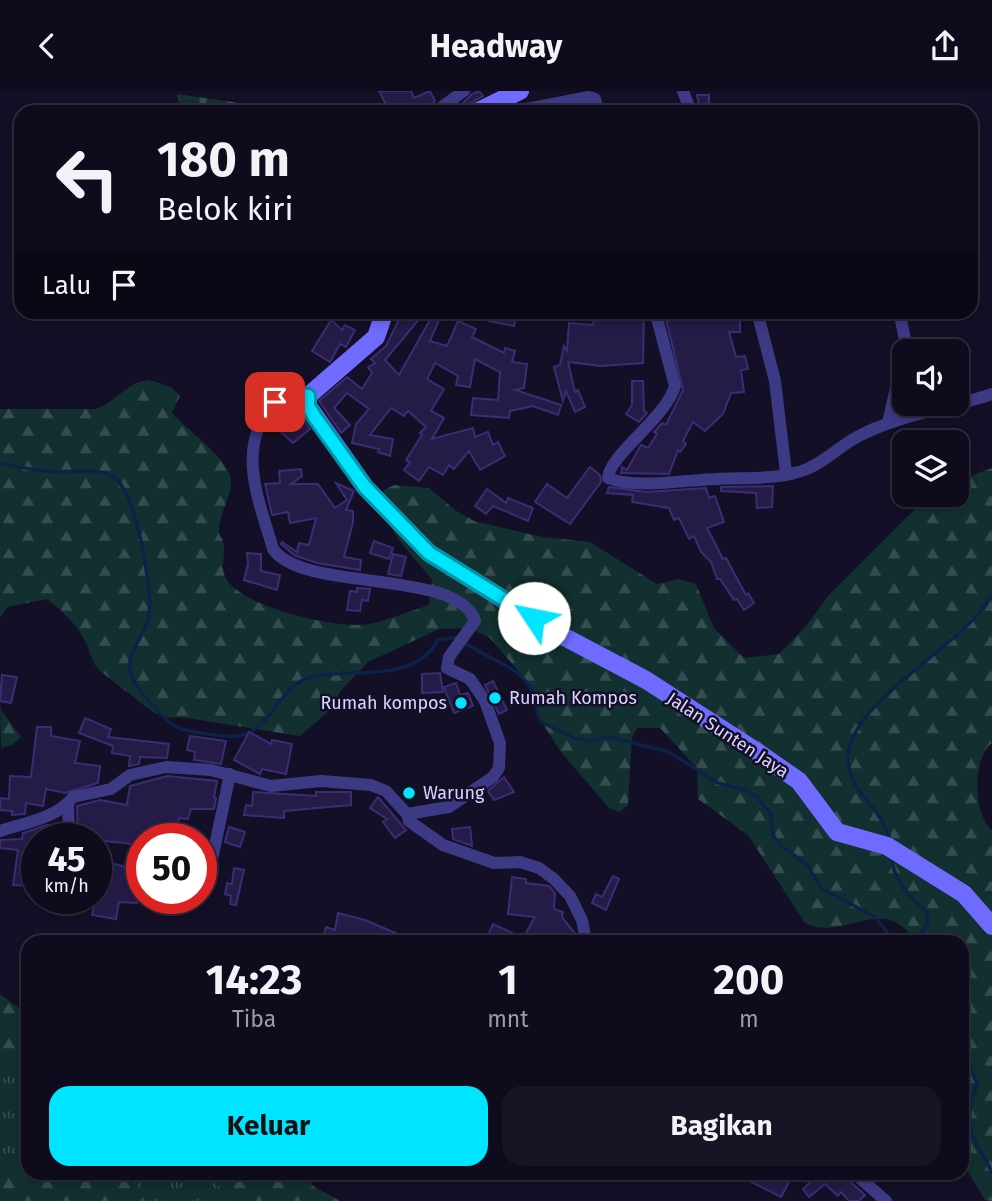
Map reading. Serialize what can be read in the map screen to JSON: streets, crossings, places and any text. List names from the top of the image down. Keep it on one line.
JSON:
{"streets":{"main road":["Jalan Sunten Jaya"]},"places":["Rumah Kompos","Rumah kompos","Warung"],"page":{"header":"Headway","turn":["180 m","Belok kiri"],"then":"Lalu","speed":"45 km/h","limit":"50","eta":["14:23","Tiba","1","mnt","200","m"],"buttons":["Keluar","Bagikan"]}}
